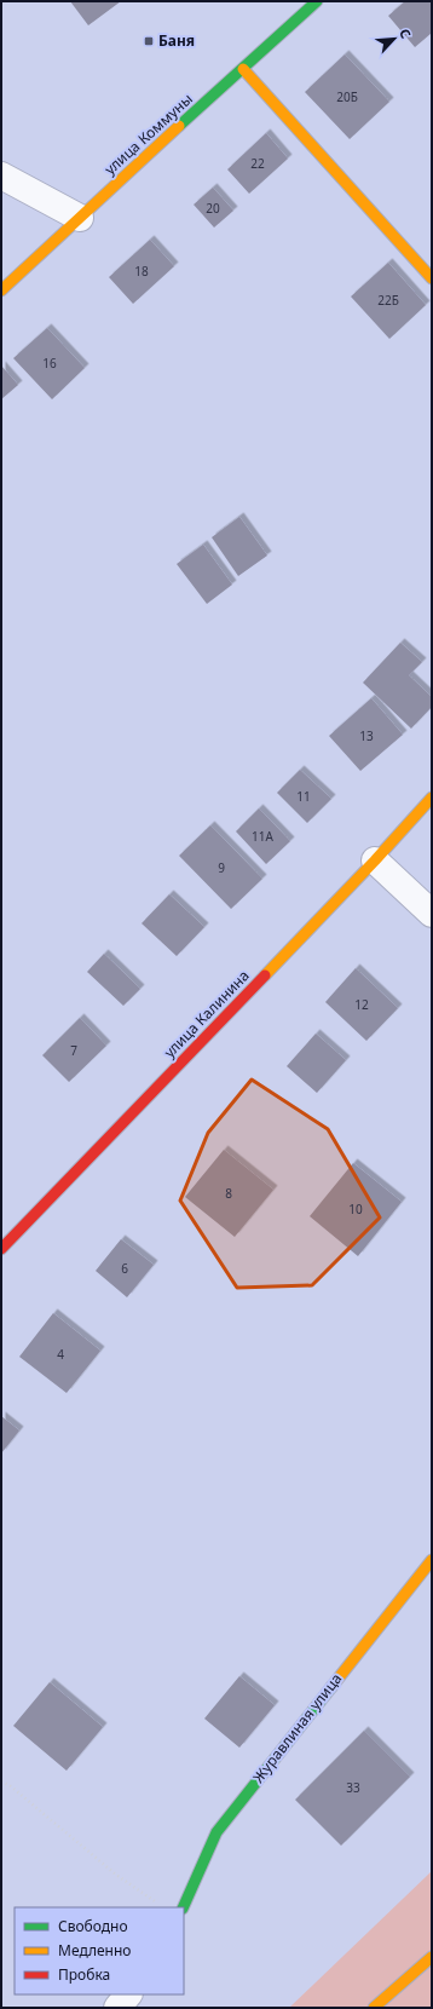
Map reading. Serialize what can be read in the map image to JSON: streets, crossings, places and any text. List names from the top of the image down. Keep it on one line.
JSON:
{"streets":{"street":["улица Коммуны","улица Калинина","Журавлиная улица"]},"places":{"transit":["Баня"]},"house_numbers":["20Б","22","20","18","22Б","16","13","11","11А","9","12","7","8","10","6","4","33"],"legend":["Свободно","Медленно","Пробка"],"north":"top right"}
